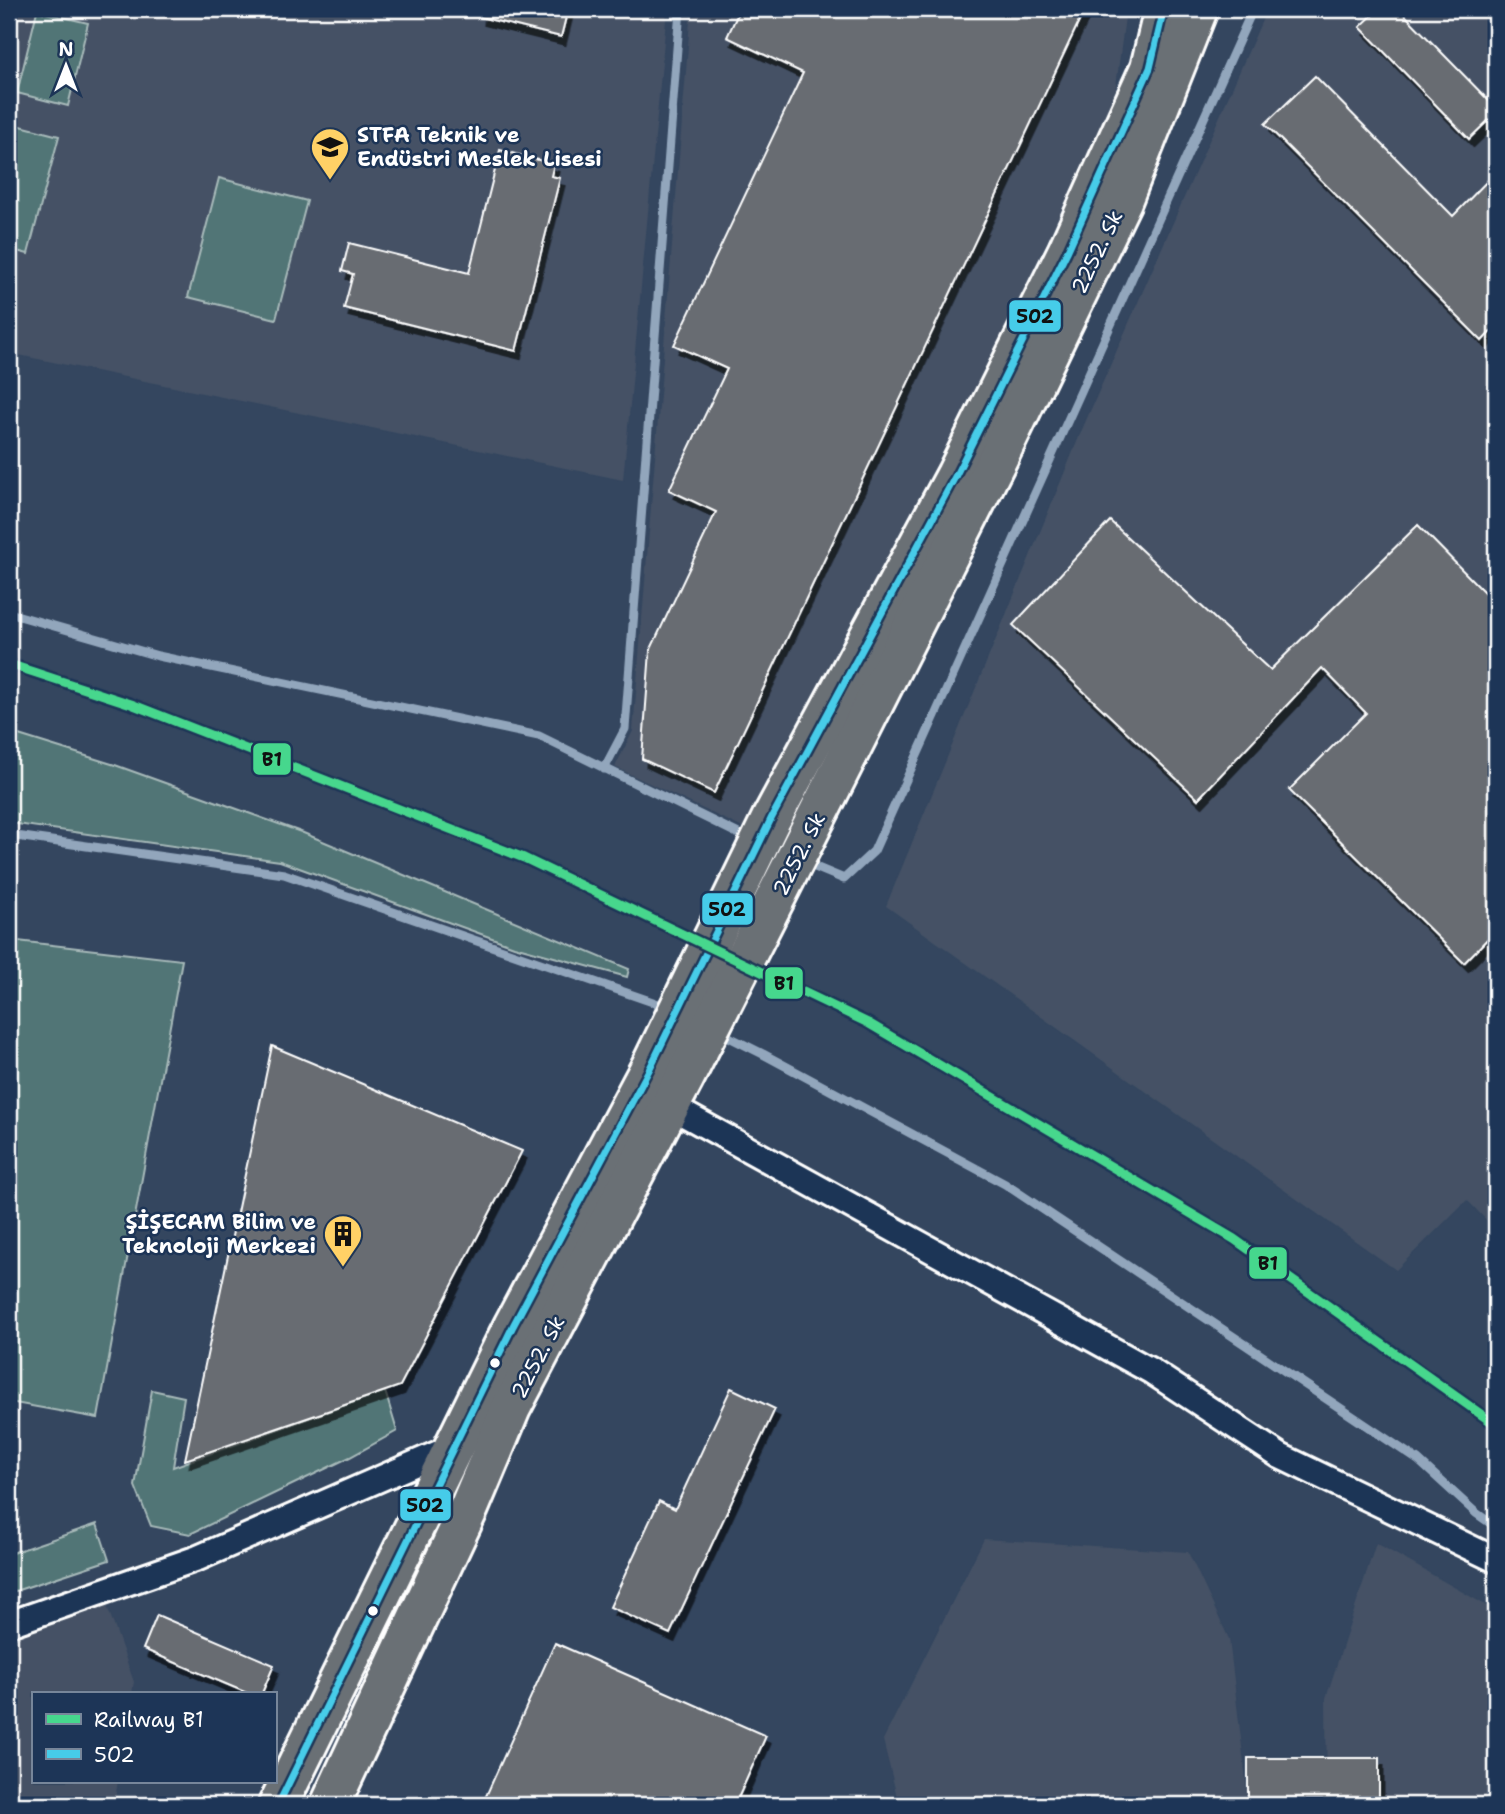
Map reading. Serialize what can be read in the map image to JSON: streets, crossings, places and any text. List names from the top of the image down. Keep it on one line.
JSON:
{"streets":{"main road":["2252. Sk"]},"places":{"school or university":["STFA Teknik ve Endüstri Meslek Lisesi"],"building":["ŞİŞECAM Bilim ve Teknoloji Merkezi"]},"lines":["transit line 502","rail line B1"],"legend":["Railway B1","502"],"north":"top"}
